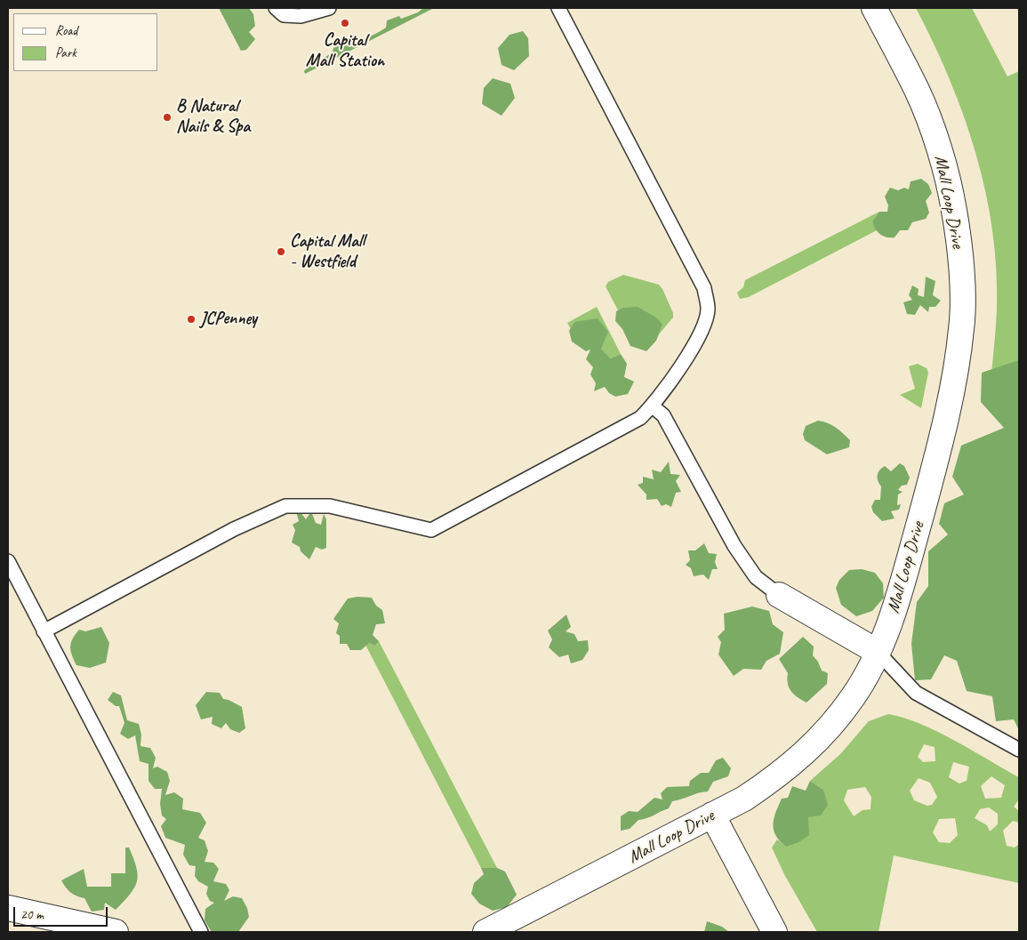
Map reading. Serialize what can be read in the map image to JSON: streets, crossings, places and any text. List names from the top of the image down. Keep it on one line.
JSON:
{"streets":{"street":["Mall Loop Drive"]},"places":["Capital Mall Station","B Natural Nails & Spa","Capital Mall - Westfield","JCPenney"],"legend":["Road","Park"],"scale_bar":"20 m"}
